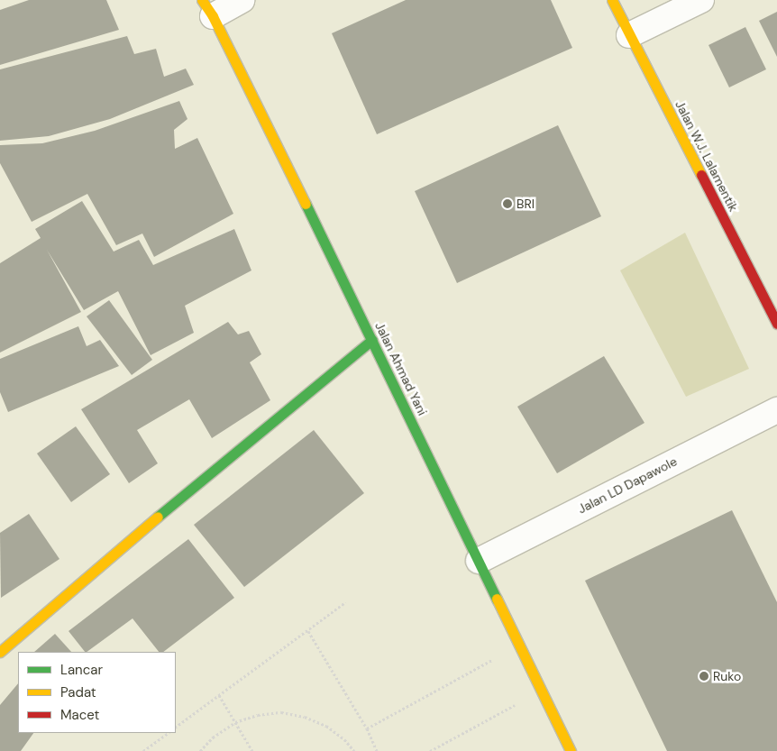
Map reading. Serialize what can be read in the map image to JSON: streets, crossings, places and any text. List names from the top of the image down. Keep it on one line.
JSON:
{"streets":{"main road":["Jalan W.J. Lalamentik","Jalan Ahmad Yani"],"street":["Jalan LD Dapawole"]},"crossings":[["Jalan Ahmad Yani","Jalan LD Dapawole"]],"places":["BRI","Ruko"],"legend":["Lancar","Padat","Macet"]}
